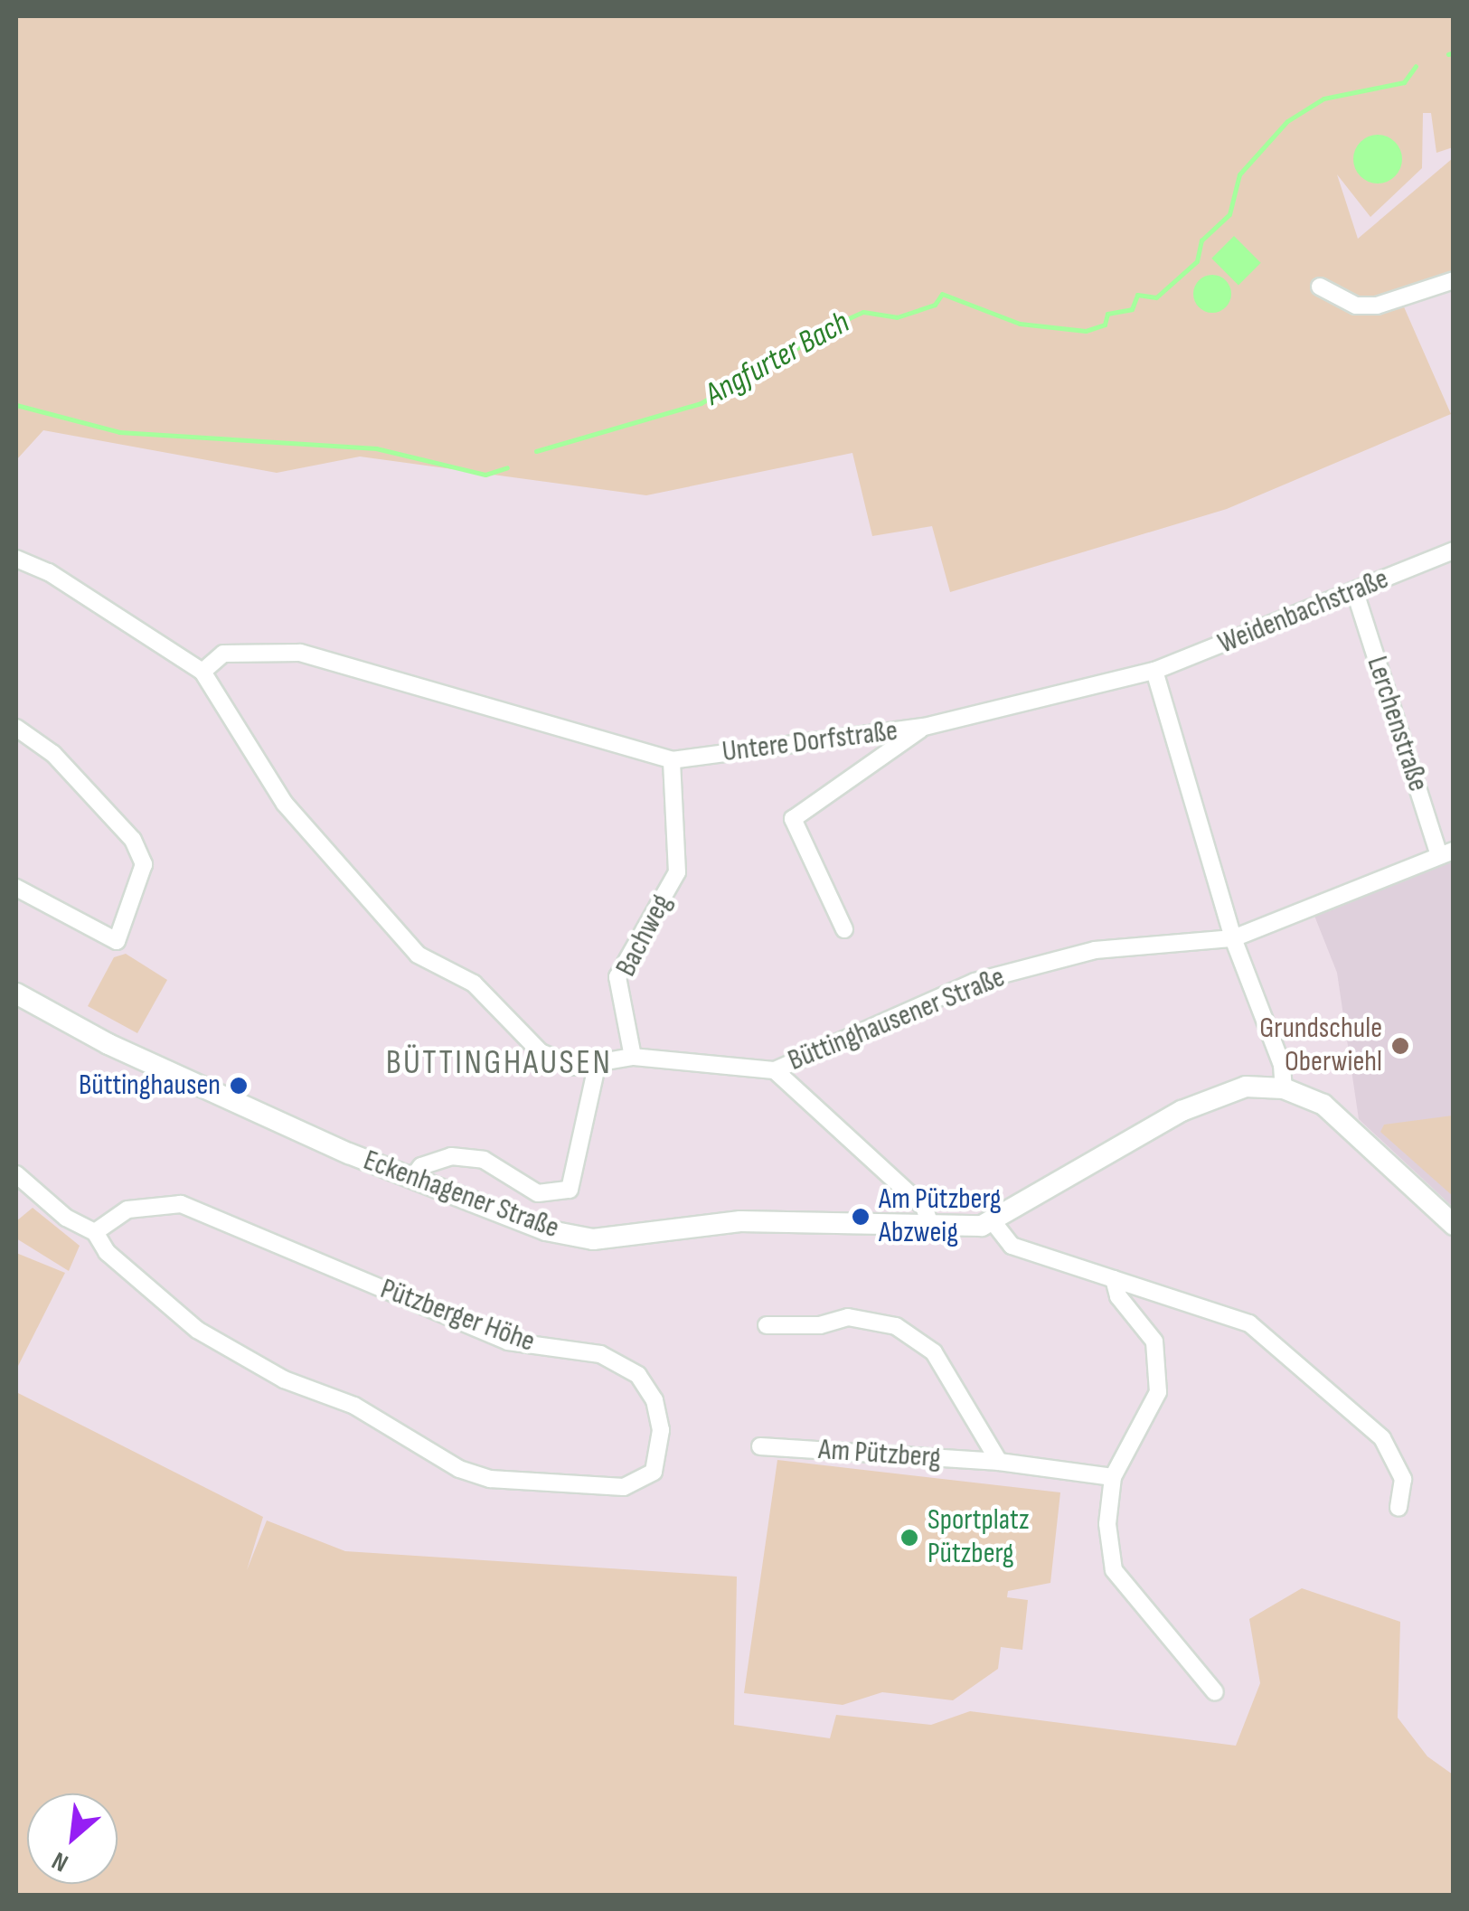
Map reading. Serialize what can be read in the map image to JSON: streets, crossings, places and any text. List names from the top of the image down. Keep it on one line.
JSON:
{"streets":{"main road":["Eckenhagener Straße"],"street":["Weidenbachstraße","Lerchenstraße","Untere Dorfstraße","Bachweg","Büttinghausener Straße","Pützberger Höhe","Am Pützberg"]},"crossings":[["Weidenbachstraße","Lerchenstraße"],["Weidenbachstraße","Untere Dorfstraße"],["Lerchenstraße","Büttinghausener Straße"],["Untere Dorfstraße","Bachweg"],["Untere Dorfstraße","Büttinghausener Straße"],["Bachweg","Büttinghausener Straße"]],"districts":["BÜTTINGHAUSEN"],"water":["Angfurter Bach"],"places":["Grundschule Oberwiehl","Büttinghausen","Am Pützberg Abzweig","Sportplatz Pützberg"],"north":"bottom left"}
